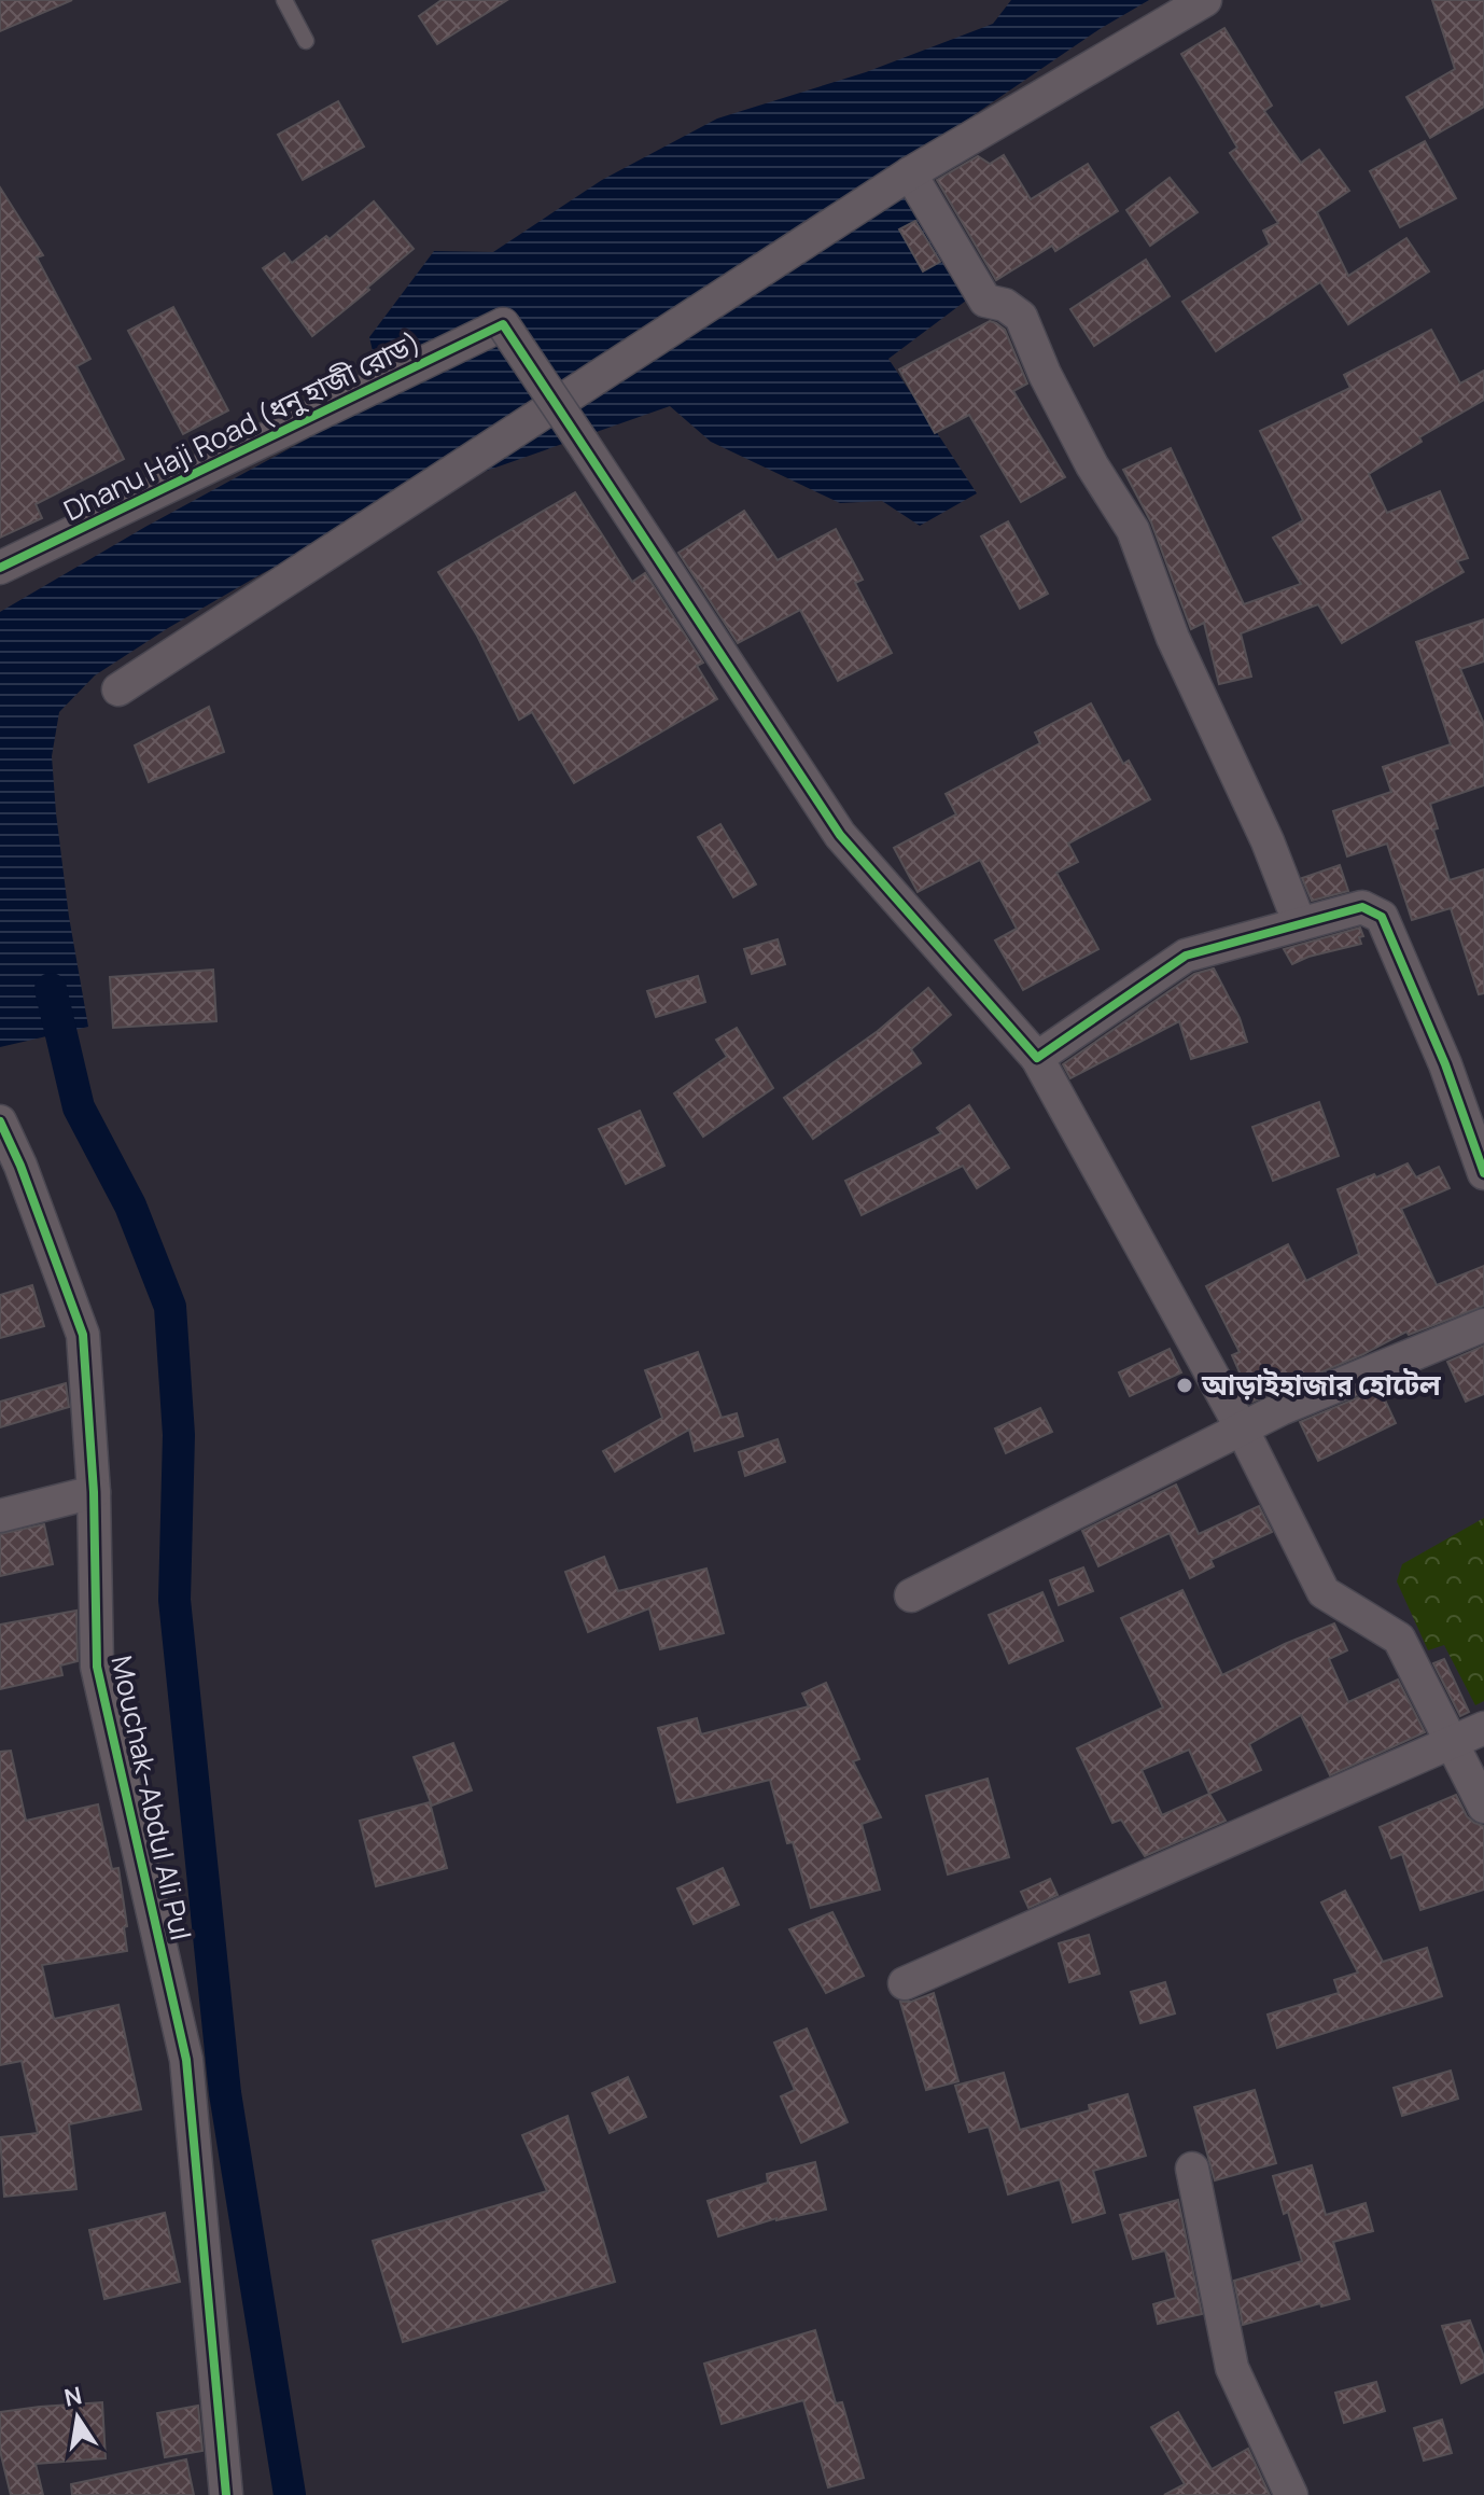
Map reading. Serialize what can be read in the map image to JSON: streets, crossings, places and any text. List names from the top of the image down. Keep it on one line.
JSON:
{"streets":{"street":["Dhanu Haji Road (ধনু হাজী রোড)","Mouchak--Abdul Ali Pul"]},"places":["আড়াইহাজার হোটেল"],"north":"top"}
